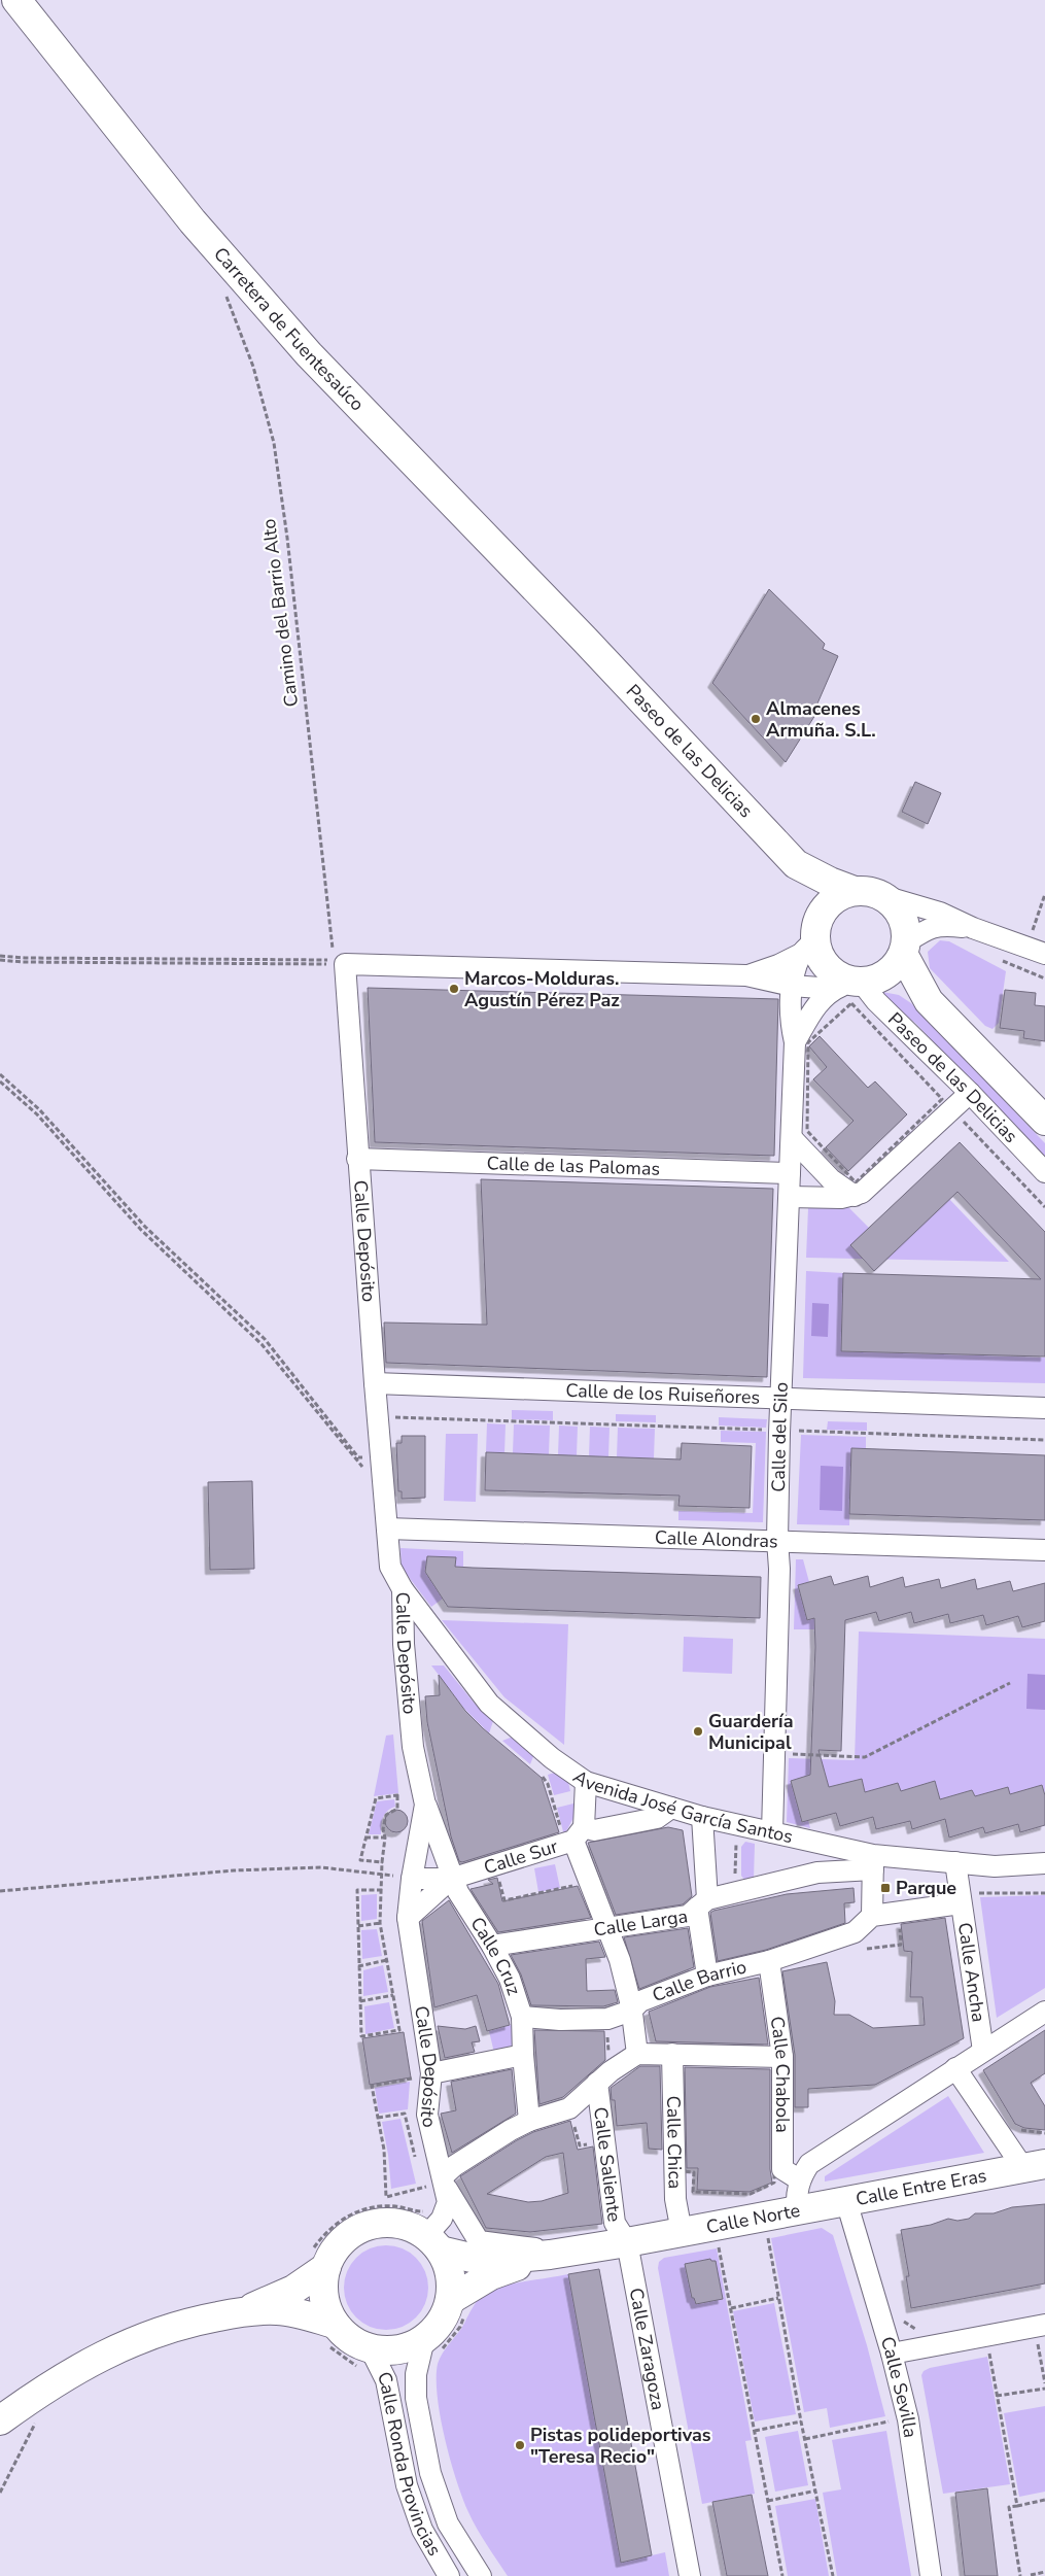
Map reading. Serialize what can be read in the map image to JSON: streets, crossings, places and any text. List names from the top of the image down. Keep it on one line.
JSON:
{"streets":{"main road":["Carretera de Fuentesaúco","Paseo de las Delicias","Calle Entre Eras","Calle Norte"],"street":["Calle de las Palomas","Calle Depósito","Calle de los Ruiseñores","Calle del Silo","Calle Alondras","Avenida José García Santos","Calle Sur","Calle Larga","Calle Cruz","Calle Ancha","Calle Barrio","Calle Chabola","Calle Chica","Calle Saliente","Calle Zaragoza","Calle Sevilla","Calle Ronda Provincias"],"path":["Camino del Barrio Alto"]},"crossings":[["Carretera de Fuentesaúco","Camino del Barrio Alto"],["Carretera de Fuentesaúco","Paseo de las Delicias"],["Camino del Barrio Alto","Calle Depósito"],["Paseo de las Delicias","Calle del Silo"],["Calle de las Palomas","Calle Depósito"],["Calle de las Palomas","Calle del Silo"],["Calle Depósito","Calle de los Ruiseñores"],["Calle Depósito","Calle Alondras"],["Calle Depósito","Avenida José García Santos"],["Calle Depósito","Calle Sur"],["Calle Depósito","Calle Cruz"],["Calle Depósito","Calle Norte"],["Calle Depósito","Calle Ronda Provincias"],["Calle de los Ruiseñores","Calle del Silo"],["Calle del Silo","Calle Alondras"],["Calle del Silo","Avenida José García Santos"],["Avenida José García Santos","Calle Sur"],["Avenida José García Santos","Calle Larga"],["Avenida José García Santos","Calle Ancha"],["Calle Sur","Calle Cruz"],["Calle Larga","Calle Cruz"],["Calle Cruz","Calle Barrio"],["Calle Ancha","Calle Norte"],["Calle Barrio","Calle Chabola"],["Calle Chabola","Calle Norte"],["Calle Chica","Calle Norte"],["Calle Saliente","Calle Norte"],["Calle Saliente","Calle Zaragoza"],["Calle Entre Eras","Calle Norte"],["Calle Entre Eras","Calle Sevilla"],["Calle Norte","Calle Zaragoza"],["Calle Norte","Calle Ronda Provincias"]],"places":{"other":["Almacenes Armuña. S.L.","Marcos-Molduras. Agustín Pérez Paz","Guardería Municipal","Pistas polideportivas \"Teresa Recio\""],"transit":["Parque"]}}
